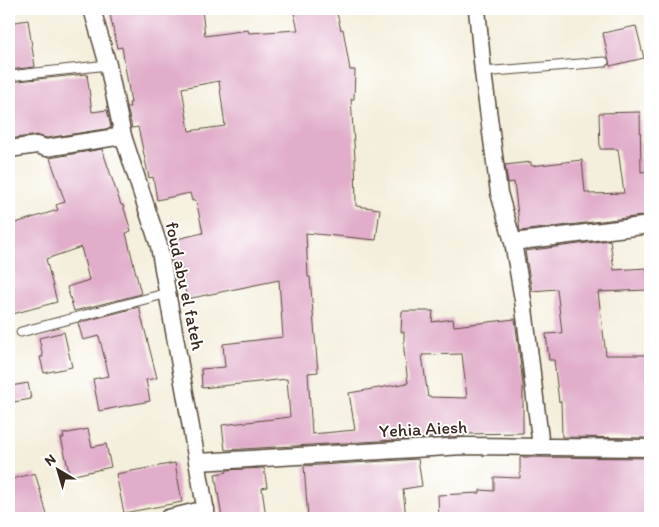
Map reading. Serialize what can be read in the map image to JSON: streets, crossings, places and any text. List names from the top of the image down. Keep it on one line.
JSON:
{"streets":{"street":["foud abu el fateh","Yehia Aiesh"]},"crossings":[["foud abu el fateh","Yehia Aiesh"]],"north":"top left"}
